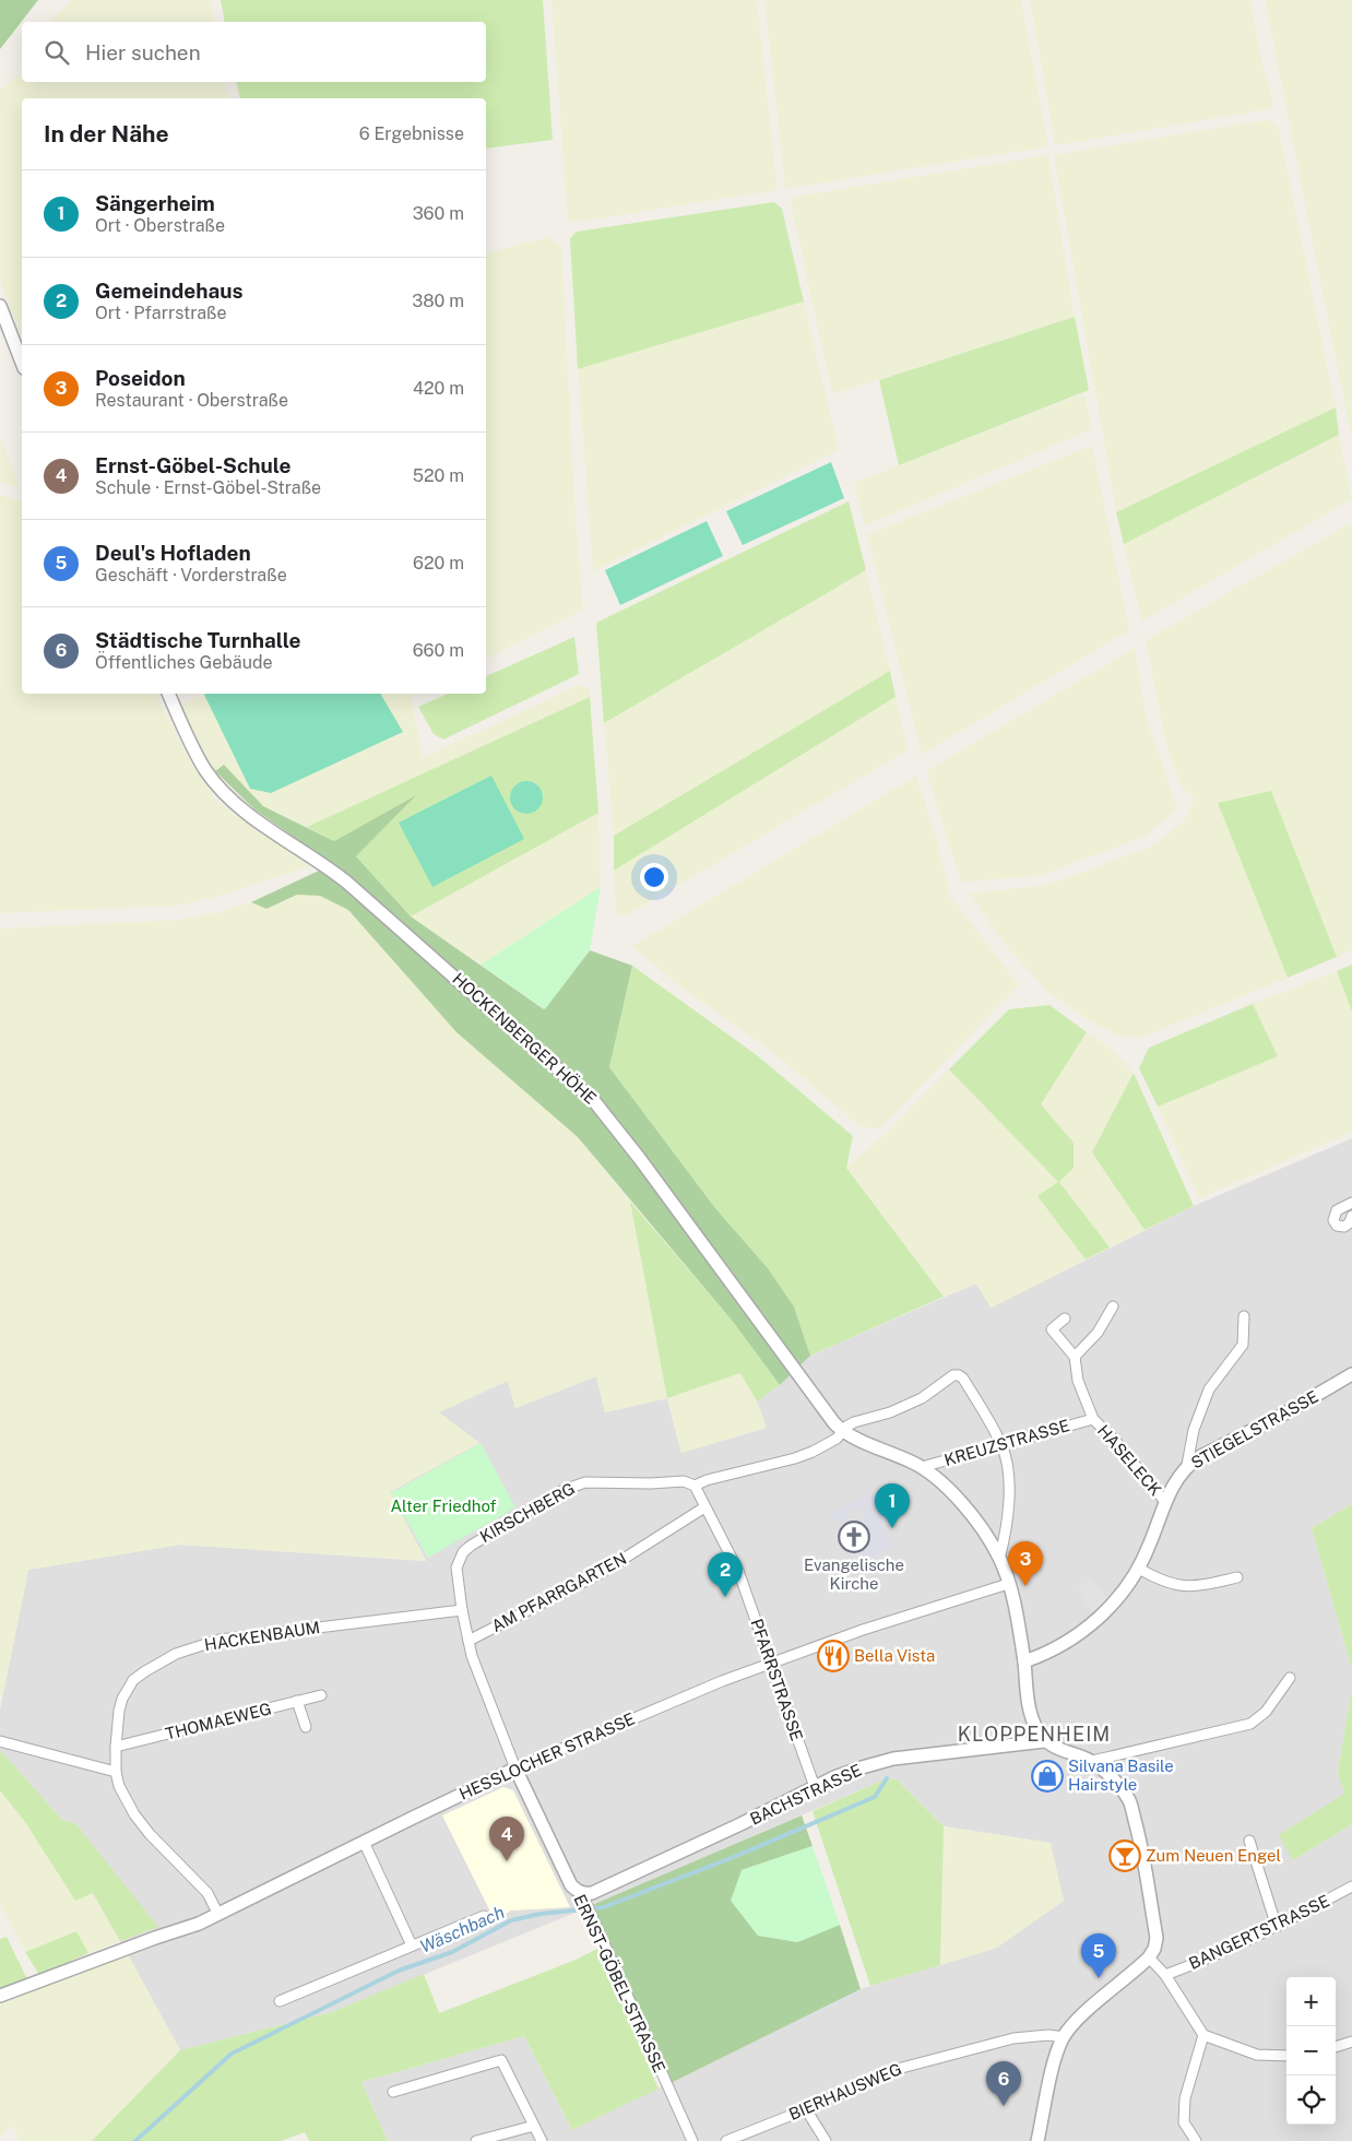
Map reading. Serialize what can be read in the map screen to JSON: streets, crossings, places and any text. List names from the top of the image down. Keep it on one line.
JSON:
{"streets":{"street":["HOCKENBERGER HÖHE","STIEGELSTRASSE","KREUZSTRASSE","HASELECK","KIRSCHBERG","AM PFARRGARTEN","HACKENBAUM","PFARRSTRASSE","THOMAEWEG","HESSLOCHER STRASSE","BACHSTRASSE","BANGERTSTRASSE","ERNST-GÖBEL-STRASSE","BIERHAUSWEG"]},"crossings":[["HOCKENBERGER HÖHE","KIRSCHBERG"],["STIEGELSTRASSE","HASELECK"],["KREUZSTRASSE","HASELECK"],["KREUZSTRASSE","KIRSCHBERG"],["KIRSCHBERG","AM PFARRGARTEN"],["KIRSCHBERG","HACKENBAUM"],["KIRSCHBERG","PFARRSTRASSE"],["KIRSCHBERG","HESSLOCHER STRASSE"],["KIRSCHBERG","ERNST-GÖBEL-STRASSE"],["AM PFARRGARTEN","PFARRSTRASSE"],["HACKENBAUM","THOMAEWEG"],["HACKENBAUM","HESSLOCHER STRASSE"],["PFARRSTRASSE","HESSLOCHER STRASSE"],["PFARRSTRASSE","BACHSTRASSE"],["HESSLOCHER STRASSE","ERNST-GÖBEL-STRASSE"],["BACHSTRASSE","ERNST-GÖBEL-STRASSE"]],"districts":["KLOPPENHEIM"],"water":["Wäschbach"],"parks":["Alter Friedhof"],"places":{"church":["Evangelische Kirche"],"restaurant":["Bella Vista"],"shop":["Silvana Basile Hairstyle"],"bar":["Zum Neuen Engel"]},"page":{"search":"Hier suchen","heading":["In der Nähe","6 Ergebnisse"],"list":[{"mark":"1","name":"Sängerheim","note":"Ort · Oberstraße","value":"360 m"},{"mark":"2","name":"Gemeindehaus","note":"Ort · Pfarrstraße","value":"380 m"},{"mark":"3","name":"Poseidon","note":"Restaurant · Oberstraße","value":"420 m"},{"mark":"4","name":"Ernst-Göbel-Schule","note":"Schule · Ernst-Göbel-Straße","value":"520 m"},{"mark":"5","name":"Deul's Hofladen","note":"Geschäft · Vorderstraße","value":"620 m"},{"mark":"6","name":"Städtische Turnhalle","note":"Öffentliches Gebäude","value":"660 m"}],"pins":["1","3","2","4","5","6"],"map_buttons":["+","−"]}}
